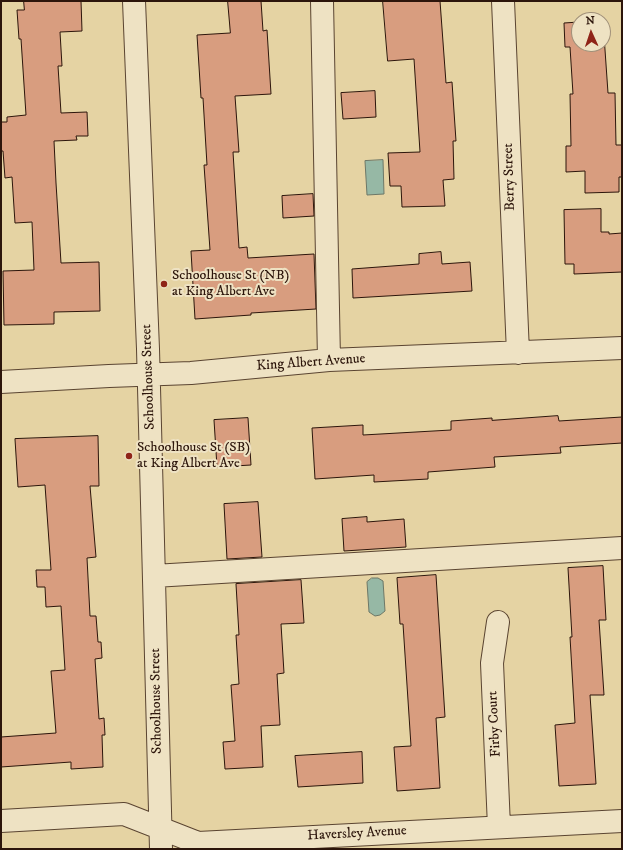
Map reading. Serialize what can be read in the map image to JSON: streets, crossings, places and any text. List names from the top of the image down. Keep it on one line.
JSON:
{"streets":{"street":["Berry Street","King Albert Avenue","Schoolhouse Street","Firby Court","Haversley Avenue"]},"crossings":[["Berry Street","King Albert Avenue"],["King Albert Avenue","Schoolhouse Street"],["Schoolhouse Street","Haversley Avenue"],["Firby Court","Haversley Avenue"]],"places":["Schoolhouse St (NB) at King Albert Ave","Schoolhouse St (SB) at King Albert Ave"],"north":"top"}
